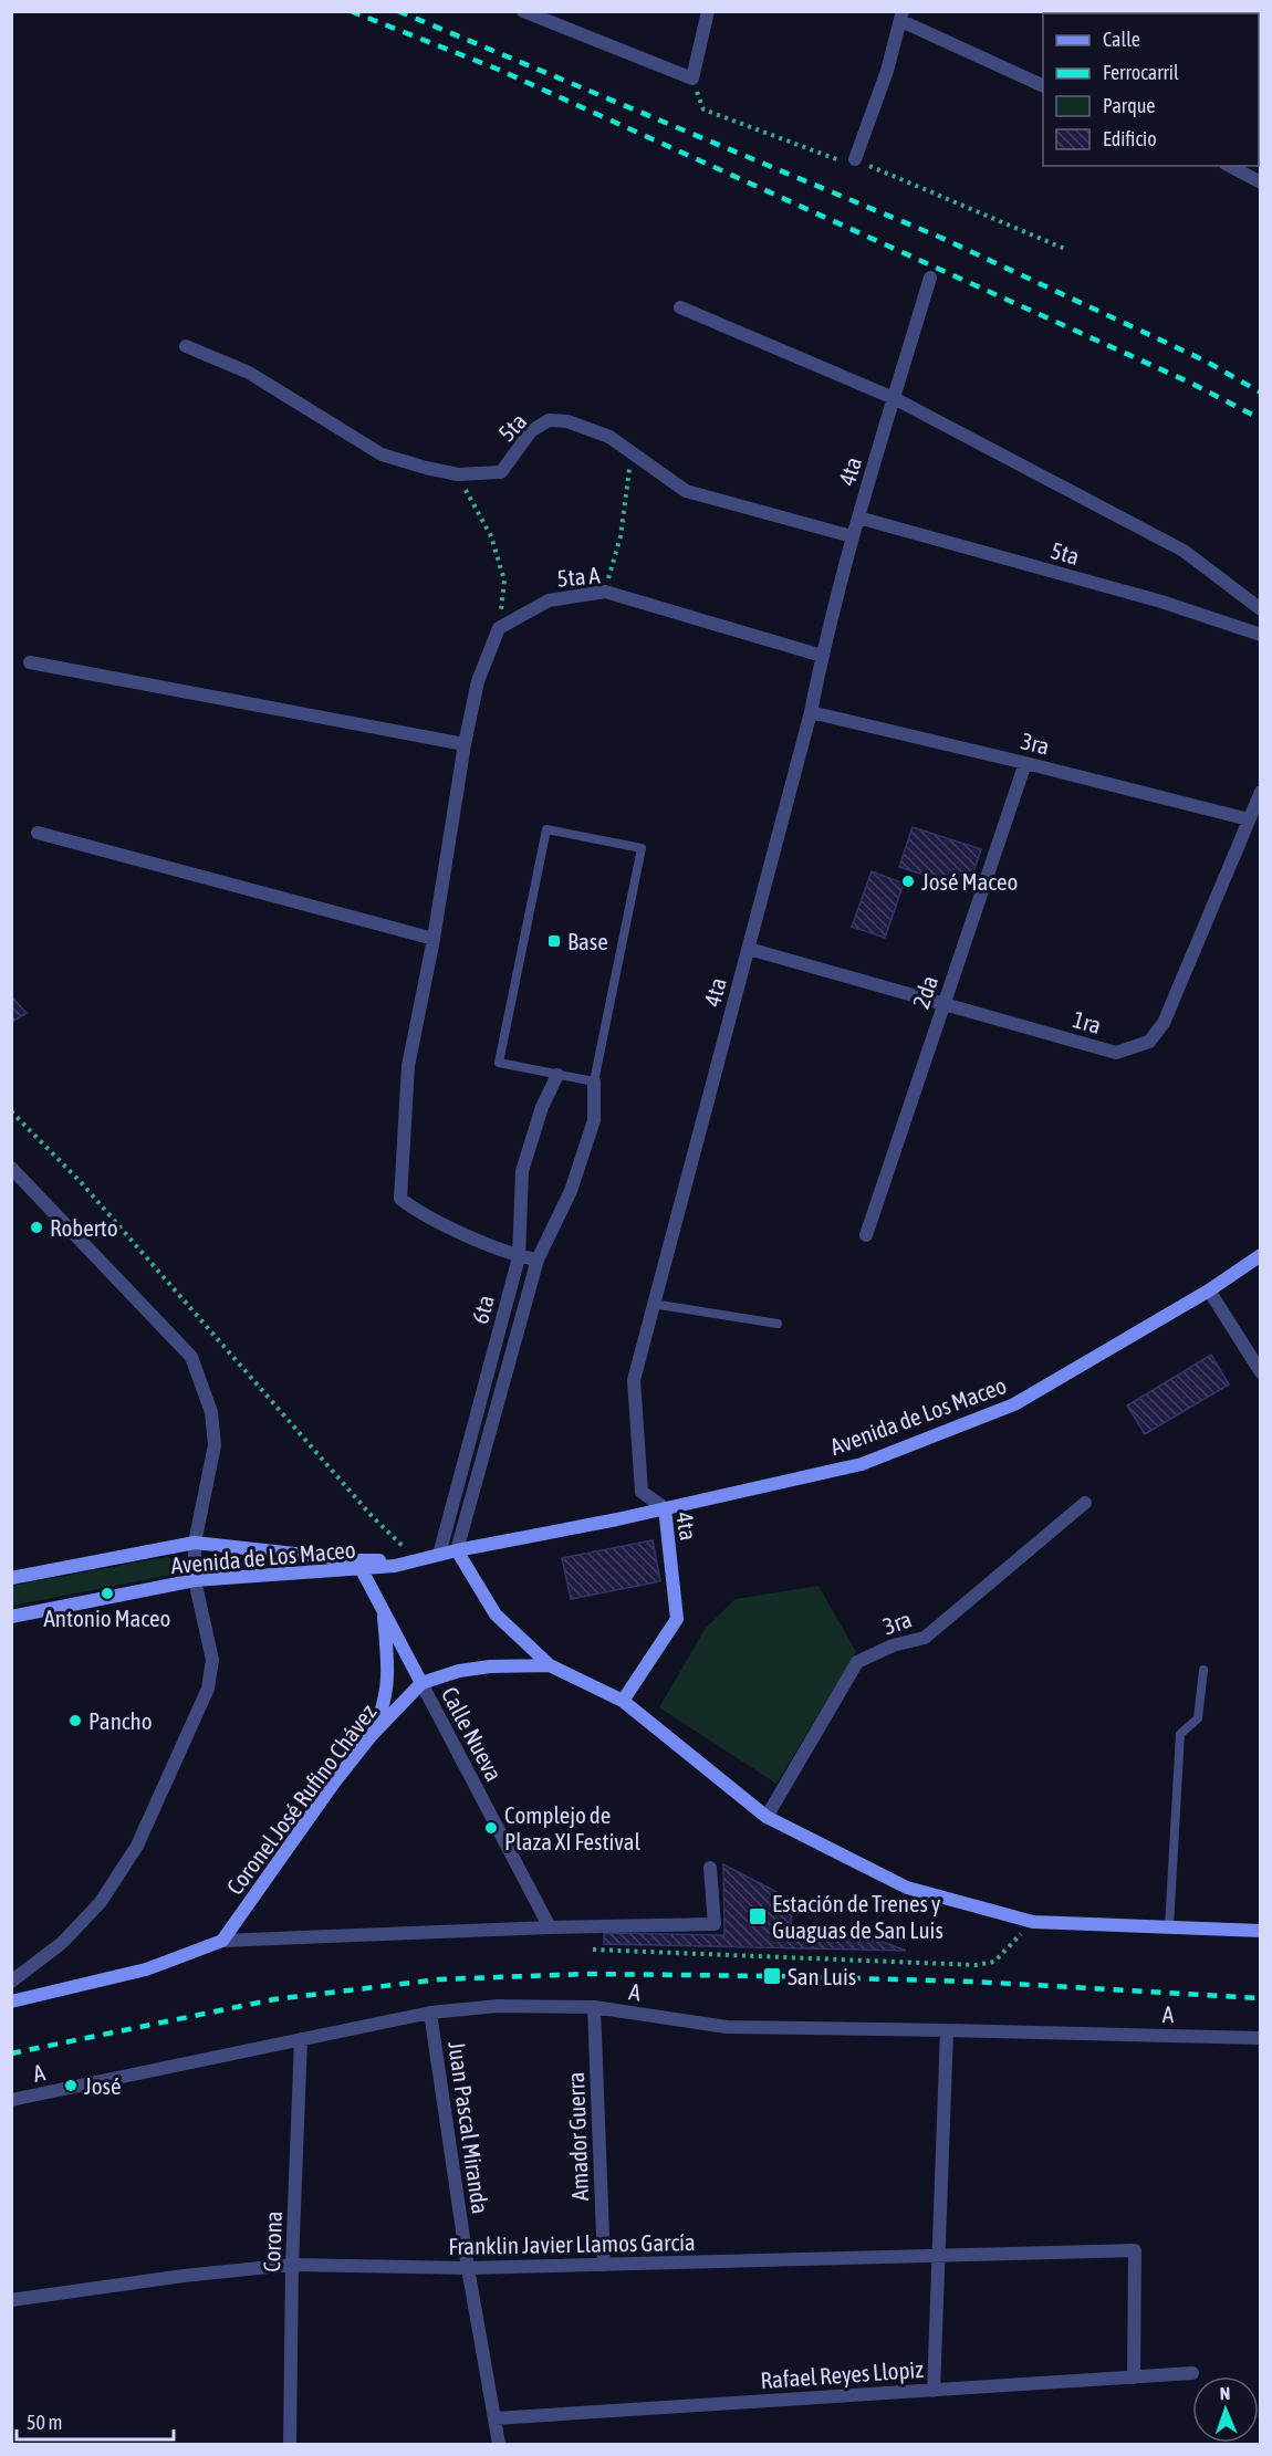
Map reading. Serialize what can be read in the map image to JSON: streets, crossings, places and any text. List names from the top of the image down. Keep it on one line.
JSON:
{"streets":{"street":["5ta","4ta","5ta A","3ra","2da","1ra","6ta","Avenida de Los Maceo","Calle Nueva","Coronel José Rufino Chávez","A","Juan Pascal Miranda","Amador Guerra","Corona","Franklin Javier Llamos García","Rafael Reyes Llopiz"]},"crossings":[["5ta","4ta"],["4ta","5ta A"],["4ta","3ra"],["4ta","1ra"],["4ta","Avenida de Los Maceo"],["4ta","Coronel José Rufino Chávez"],["3ra","2da"],["3ra","1ra"],["3ra","Coronel José Rufino Chávez"],["2da","1ra"],["6ta","Avenida de Los Maceo"],["Avenida de Los Maceo","Calle Nueva"],["Calle Nueva","Coronel José Rufino Chávez"],["A","Juan Pascal Miranda"],["A","Amador Guerra"],["A","Corona"],["Juan Pascal Miranda","Franklin Javier Llamos García"],["Juan Pascal Miranda","Rafael Reyes Llopiz"],["Amador Guerra","Franklin Javier Llamos García"],["Corona","Franklin Javier Llamos García"],["Franklin Javier Llamos García","Rafael Reyes Llopiz"]],"places":{"other":["José Maceo","Roberto","Antonio Maceo","Pancho","Complejo de Plaza XI Festival","José"],"transit":["Base","Estación de Trenes y Guaguas de San Luis","San Luis"]},"legend":["Calle","Ferrocarril","Parque","Edificio"],"scale_bar":"50 m","north":"top"}
